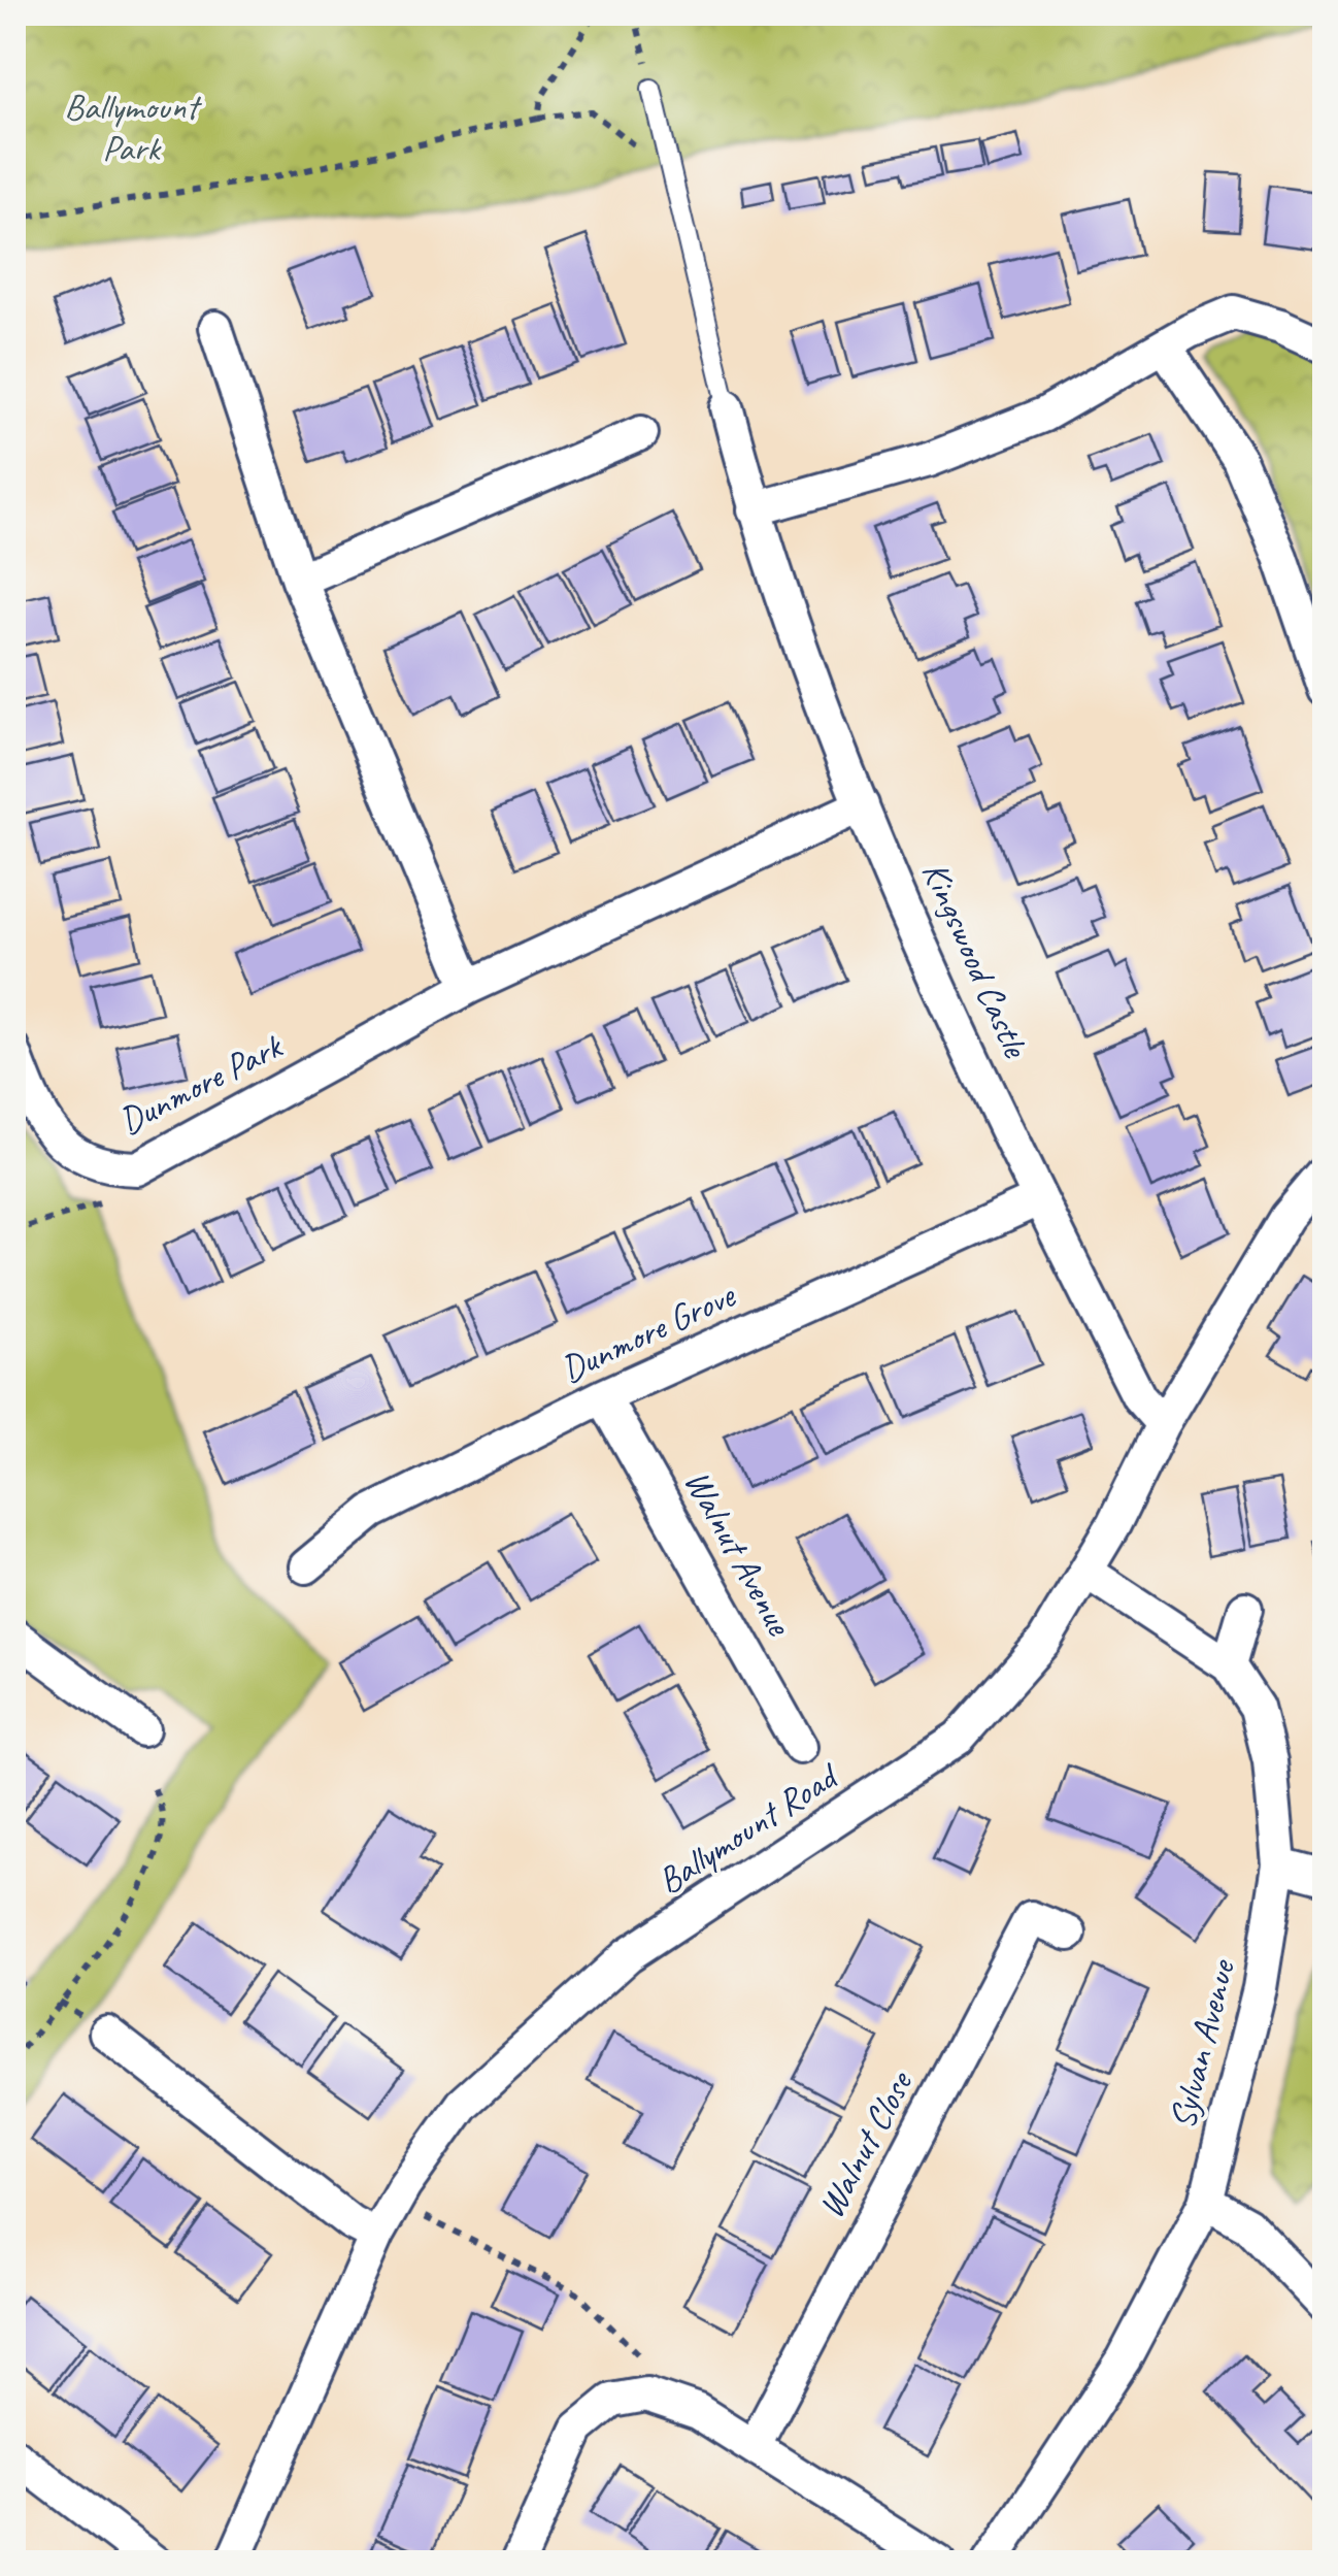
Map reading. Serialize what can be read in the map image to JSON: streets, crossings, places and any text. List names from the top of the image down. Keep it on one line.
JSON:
{"streets":{"street":["Kingswood Castle","Dunmore Park","Dunmore Grove","Walnut Avenue","Ballymount Road","Sylvan Avenue","Walnut Close"]},"crossings":[["Kingswood Castle","Dunmore Park"],["Kingswood Castle","Dunmore Grove"],["Kingswood Castle","Ballymount Road"],["Dunmore Grove","Walnut Avenue"],["Ballymount Road","Sylvan Avenue"]],"parks":["Ballymount Park"]}
